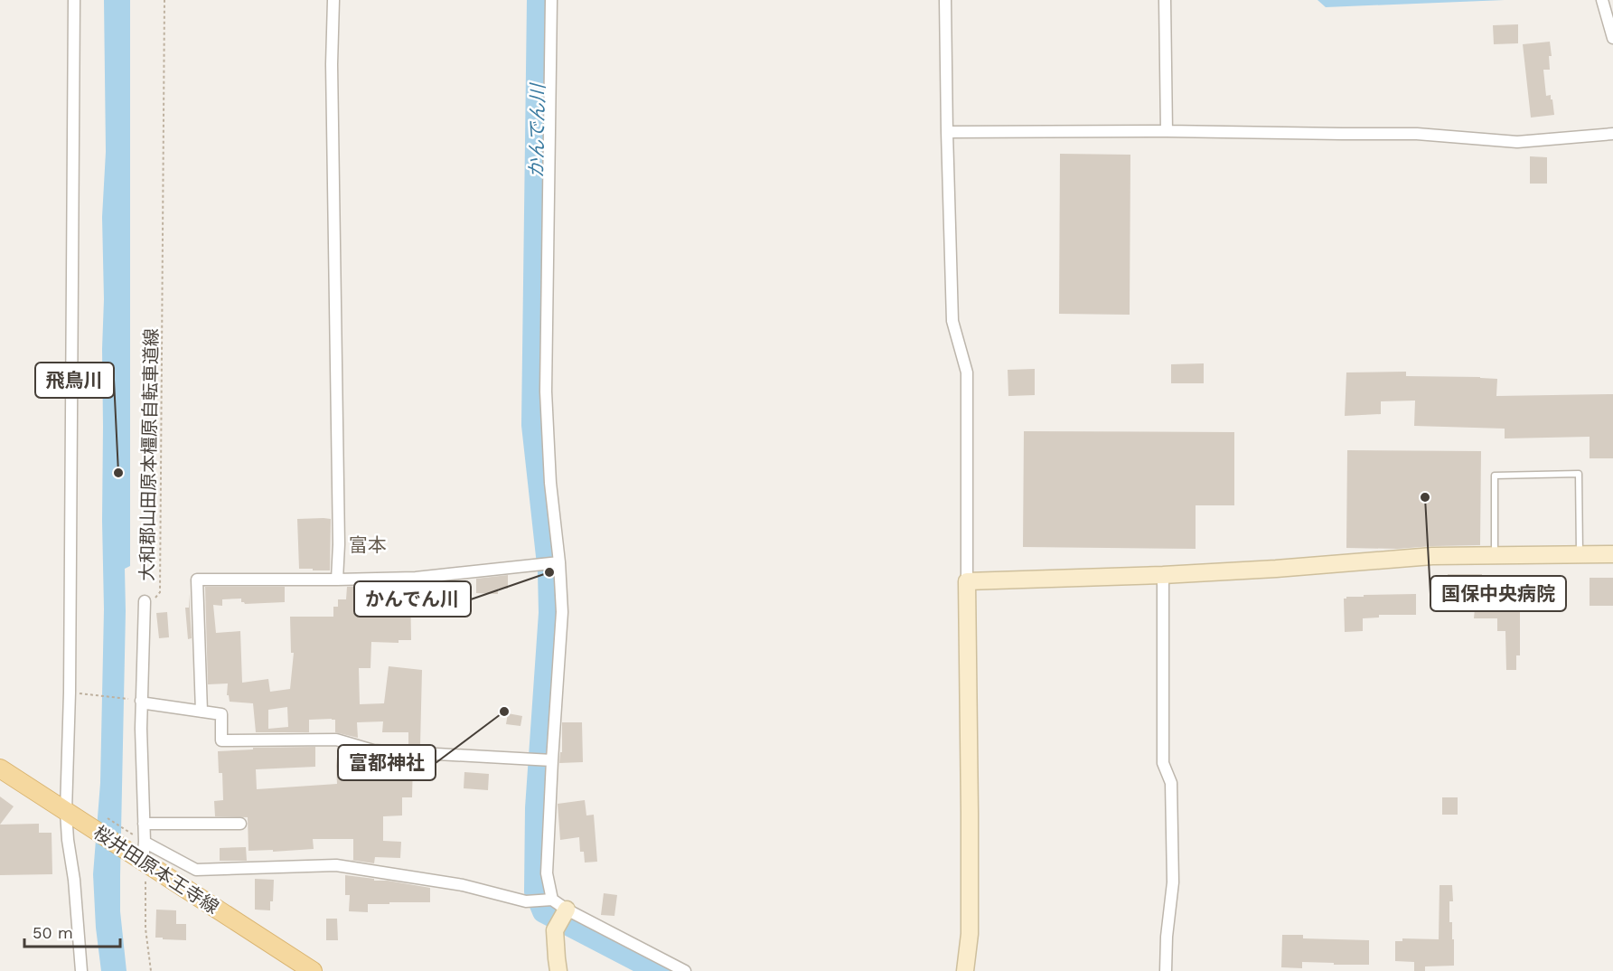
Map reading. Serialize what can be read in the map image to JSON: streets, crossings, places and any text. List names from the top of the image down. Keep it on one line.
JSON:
{"streets":{"main road":["桜井田原本王寺線"],"path":["大和郡山田原本橿原自転車道線"]},"districts":["富本"],"water":["かんでん川"],"places":["飛鳥川","国保中央病院","かんでん川","富都神社"],"scale_bar":"50 m"}
